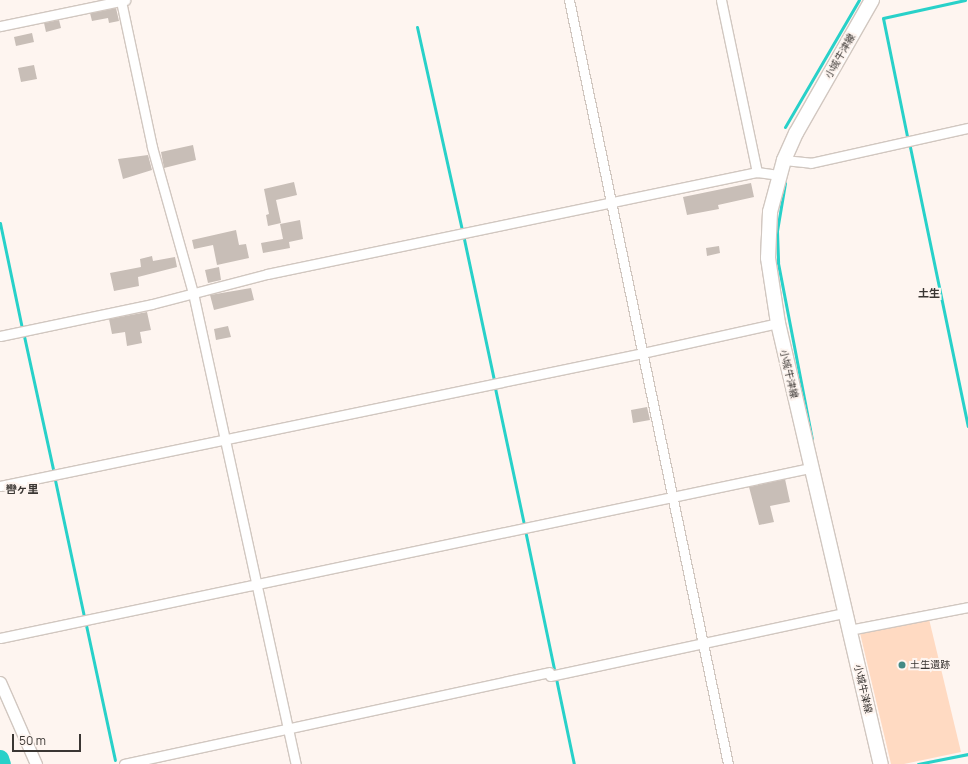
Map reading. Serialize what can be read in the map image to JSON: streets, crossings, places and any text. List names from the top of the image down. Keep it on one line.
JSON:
{"streets":{"main road":["小城牛津線"]},"districts":["土生","轡ヶ里"],"places":["土生遺跡"],"scale_bar":"50 m"}
